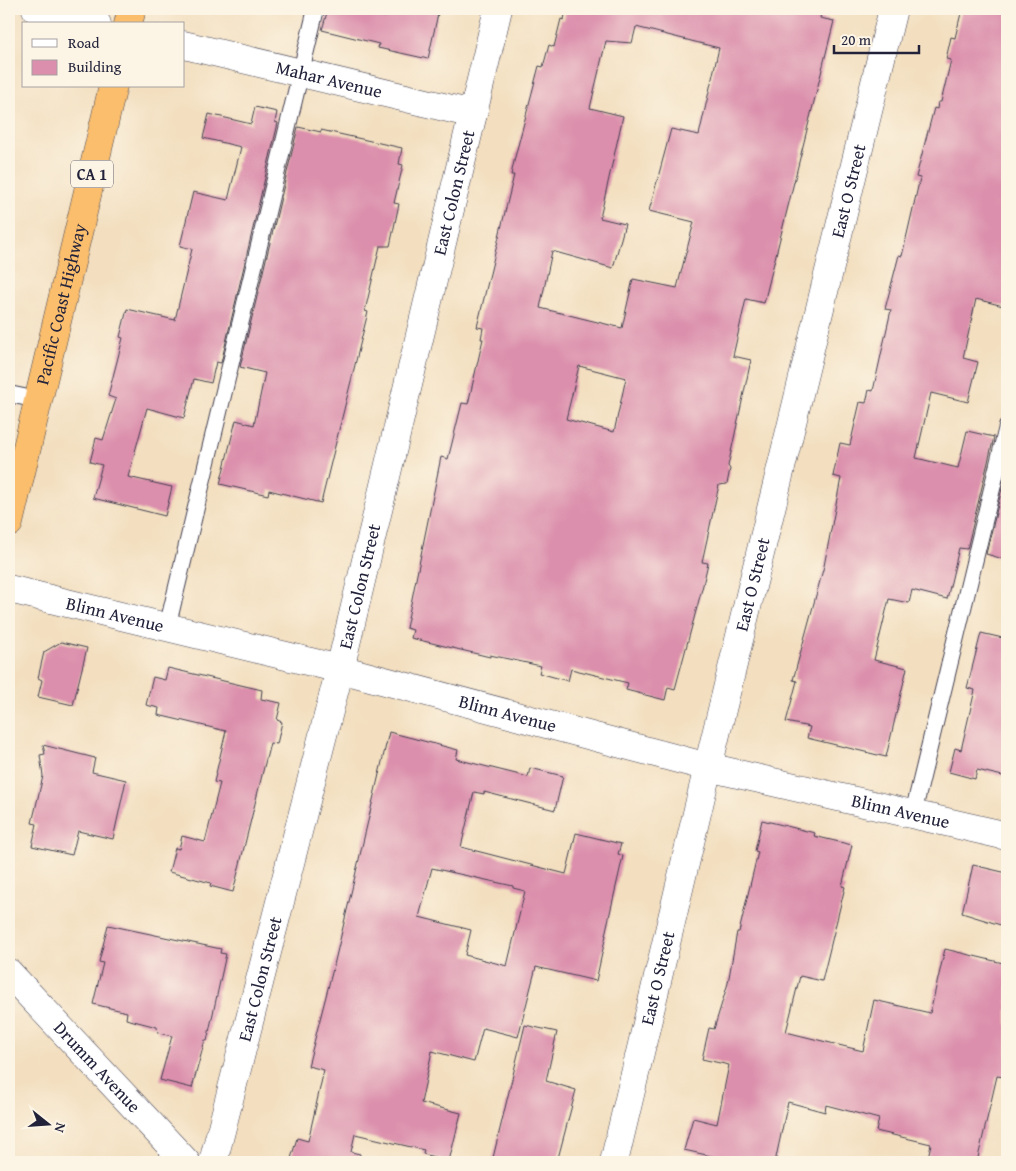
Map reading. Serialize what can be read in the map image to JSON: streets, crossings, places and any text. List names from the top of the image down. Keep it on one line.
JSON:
{"streets":{"highway":["CA 1","Pacific Coast Highway"],"street":["Mahar Avenue","East O Street","East Colon Street","Blinn Avenue","Drumm Avenue"]},"crossings":[["Mahar Avenue","East Colon Street"],["East O Street","Blinn Avenue"],["East Colon Street","Blinn Avenue"]],"legend":["Road","Building"],"scale_bar":"20 m","north":"right"}
